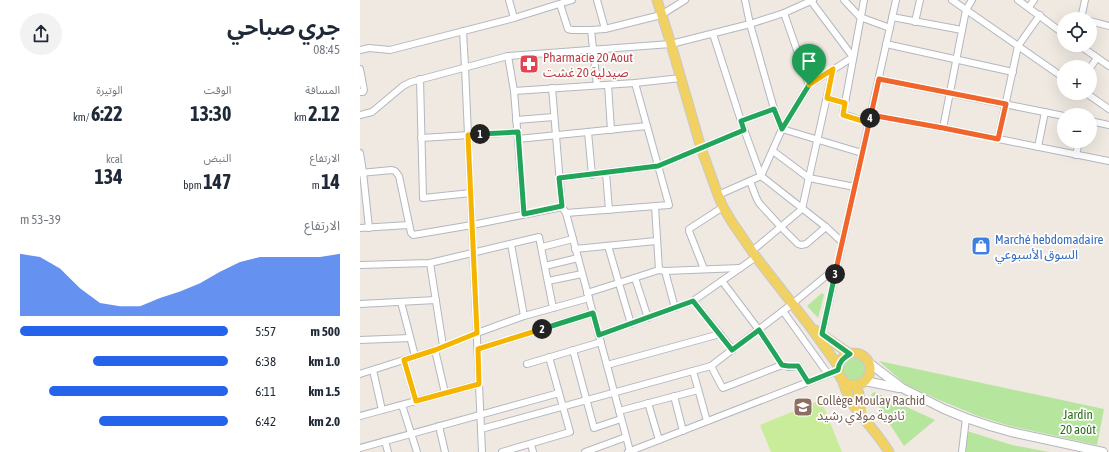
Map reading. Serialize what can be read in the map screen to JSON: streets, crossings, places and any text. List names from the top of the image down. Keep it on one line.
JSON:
{"parks":["Jardin 20 août"],"places":{"pharmacy":["Pharmacie 20 Aout صيدلية 20 غشت"],"shop":["Marché hebdomadaire السوق الأسبوعي"],"school or university":["Collège Moulay Rachid ثانوية مولاي رشيد"]},"page":{"heading":["جري صباحي","08:45"],"map_buttons":["+","−"],"stats":[["المسافة","2.12 km"],["الوقت","13:30"],["الوتيرة","6:22 /km"],["الارتفاع","14 m"],["النبض","147 bpm"],["kcal","134"]],"pins":["4","1","3","2"],"chart":["الارتفاع","39–53 m"],"list":[{"name":"500 m","note":"5:57"},{"name":"1.0 km","note":"6:38"},{"name":"1.5 km","note":"6:11"},{"name":"2.0 km","note":"6:42"}]}}
